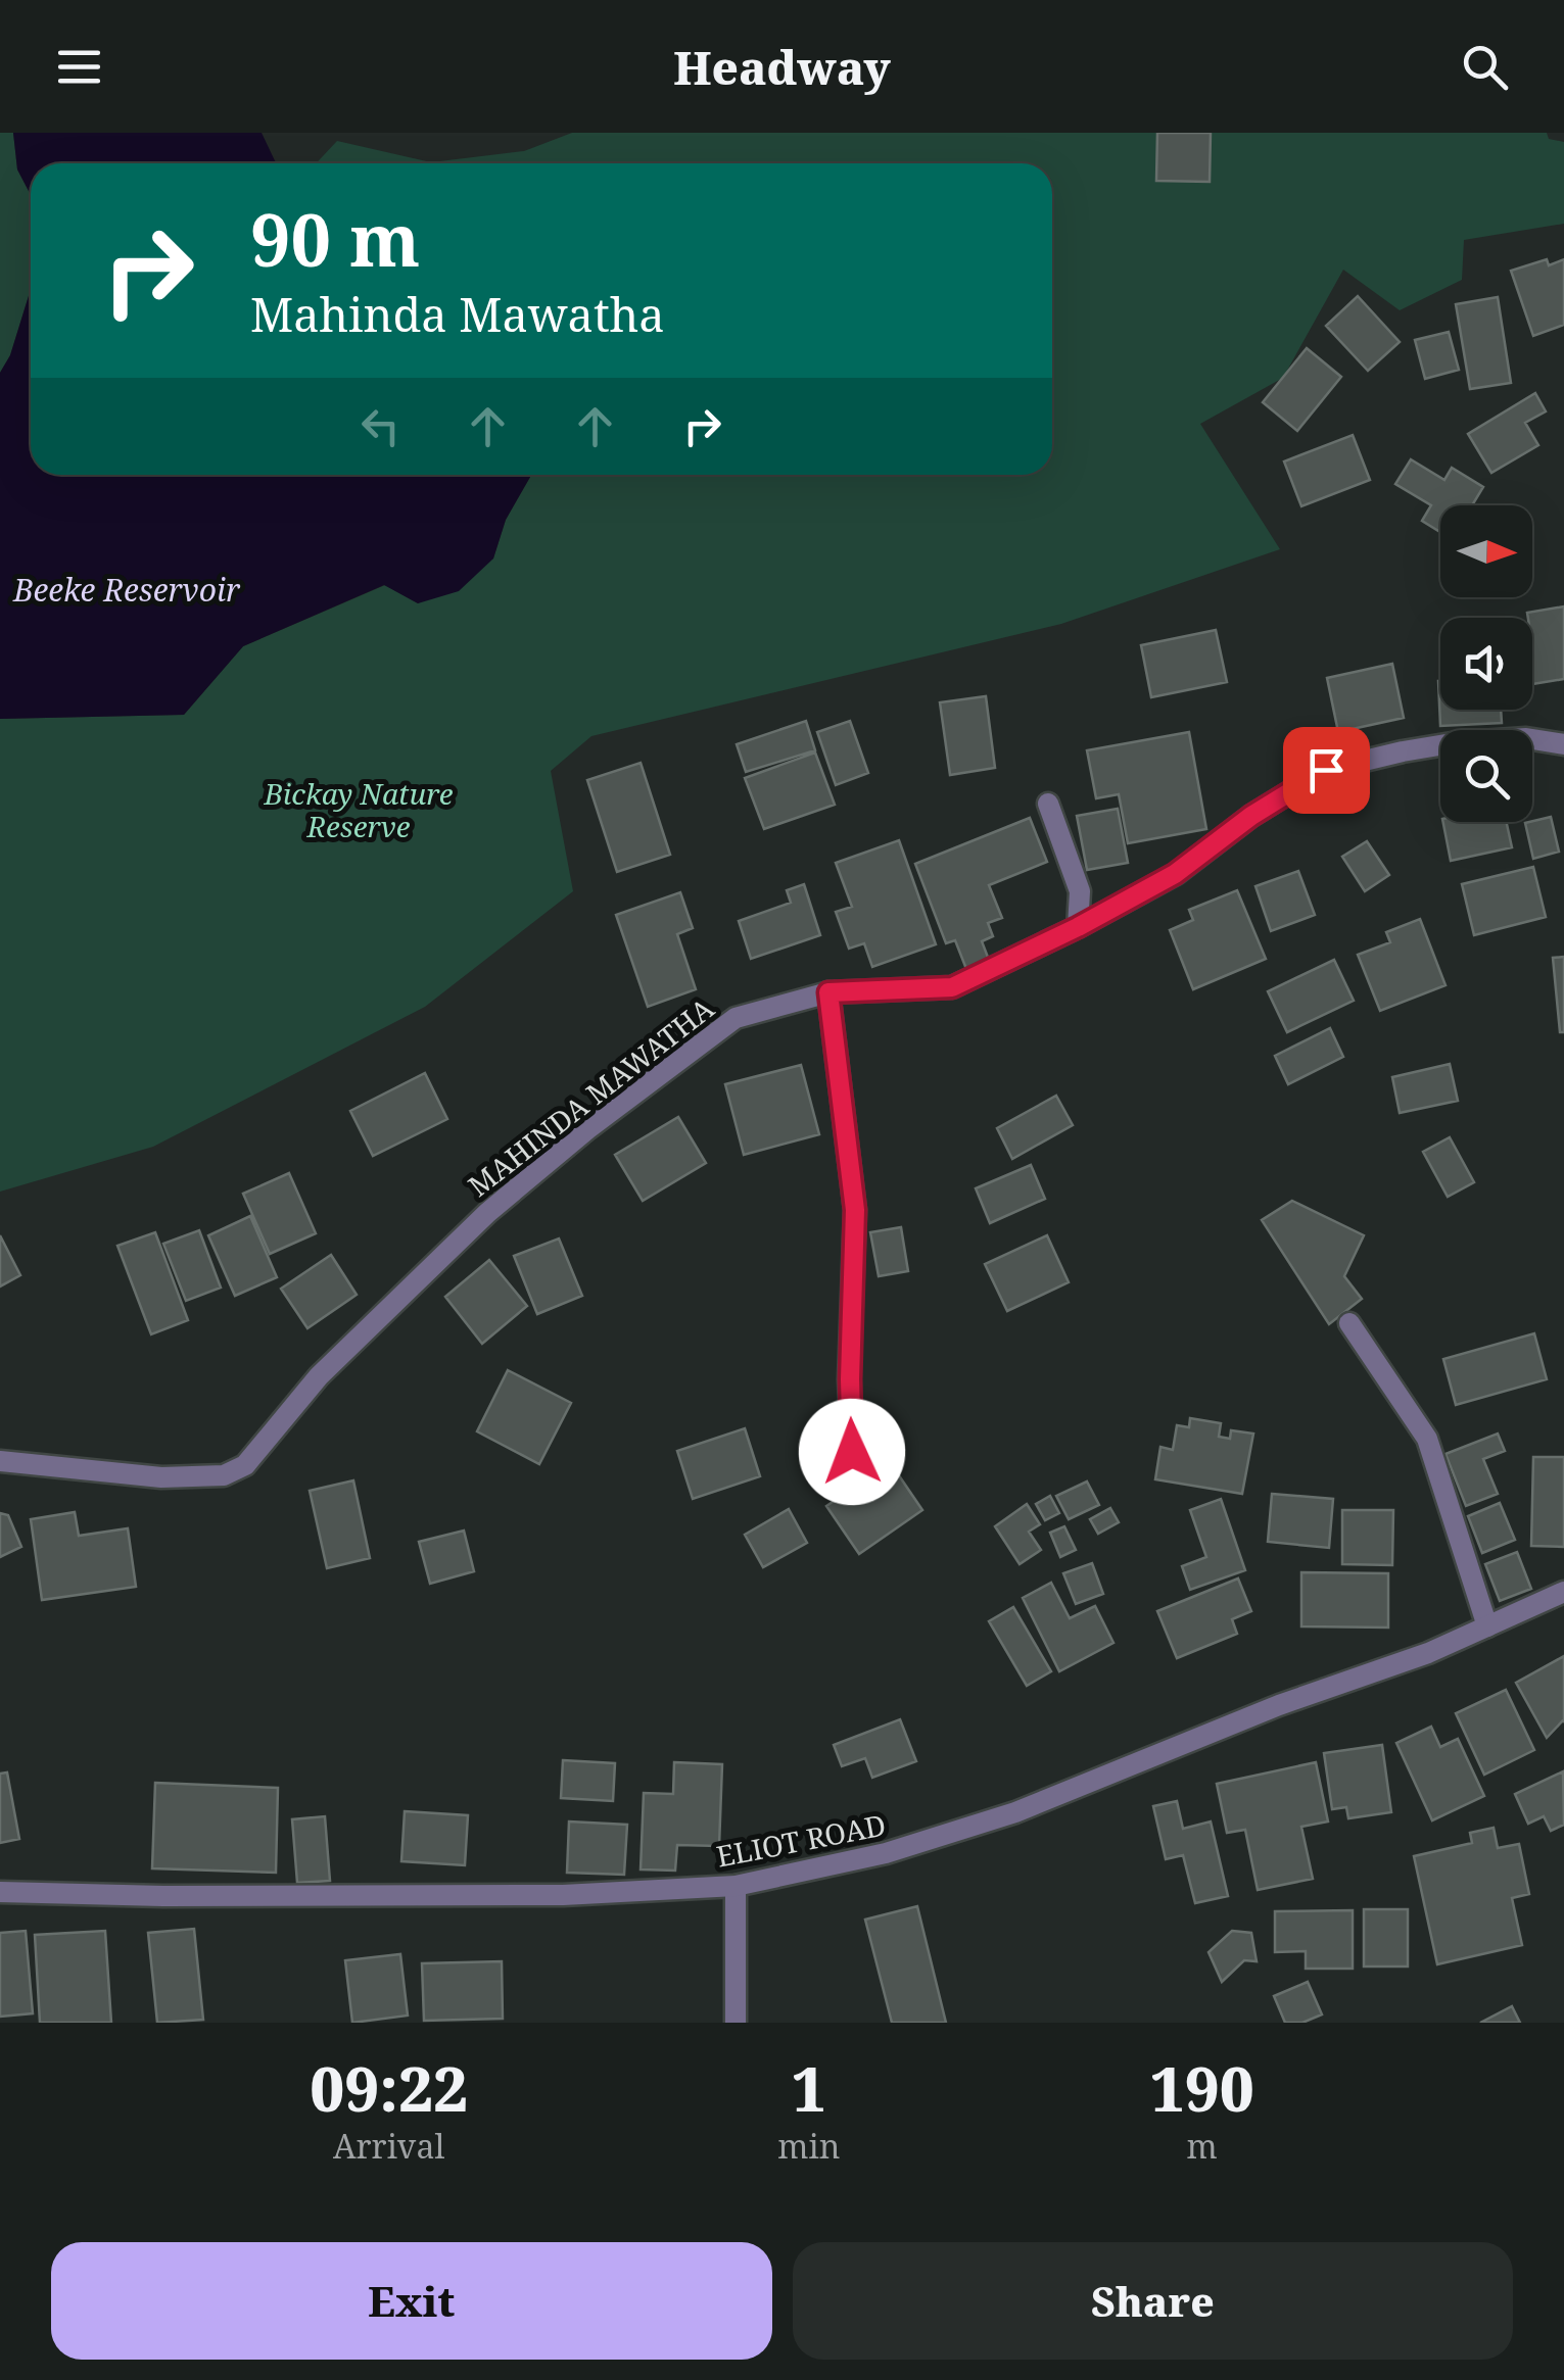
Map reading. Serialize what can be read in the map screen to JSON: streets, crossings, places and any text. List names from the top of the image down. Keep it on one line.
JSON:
{"streets":{"street":["MAHINDA MAWATHA","ELIOT ROAD"]},"water":["Beeke Reservoir"],"parks":["Bickay Nature Reserve"],"north":"right","page":{"header":"Headway","turn":["90 m","Mahinda Mawatha"],"eta":["09:22","Arrival","1","min","190","m"],"buttons":["Exit","Share"]}}
